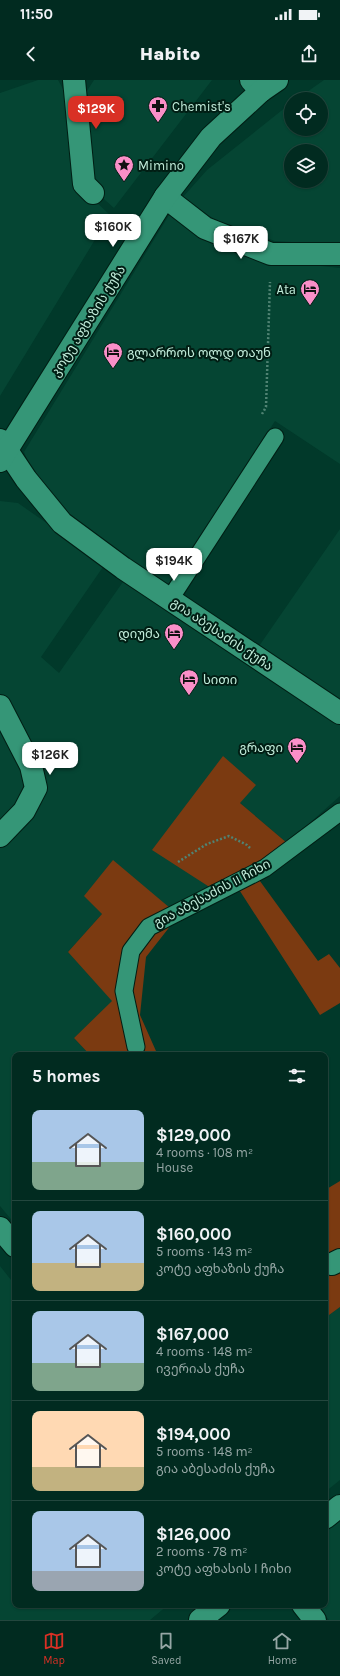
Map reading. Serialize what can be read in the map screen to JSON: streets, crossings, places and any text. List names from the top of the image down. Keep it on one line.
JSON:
{"streets":{"street":["კოტე აფხაზის ქუჩა","გია აბესაძის ქუჩა"],"lane":["გია აბესაძის II ჩიხი"]},"crossings":[["კოტე აფხაზის ქუჩა","გია აბესაძის ქუჩა"]],"places":{"pharmacy":["Chemist's"],"place":["Mimino"],"hotel":["Ata","გლარროს ოლდ თაუნ","დიუმა","სითი","გრაფი"]},"page":{"status":"11:50","header":"Habito","price":["$129K","$160K","$167K","$194K","$126K"],"heading":"5 homes","list":[{"name":"$129,000","note":"4 rooms · 108 m² · House"},{"name":"$160,000","note":"5 rooms · 143 m² · კოტე აფხაზის ქუჩა"},{"name":"$167,000","note":"4 rooms · 148 m² · ივერიას ქუჩა"},{"name":"$194,000","note":"5 rooms · 148 m² · გია აბესაძის ქუჩა"},{"name":"$126,000","note":"2 rooms · 78 m² · კოტე აფხასის I ჩიხი"}],"tabs":["Map","Saved","Home"]}}
